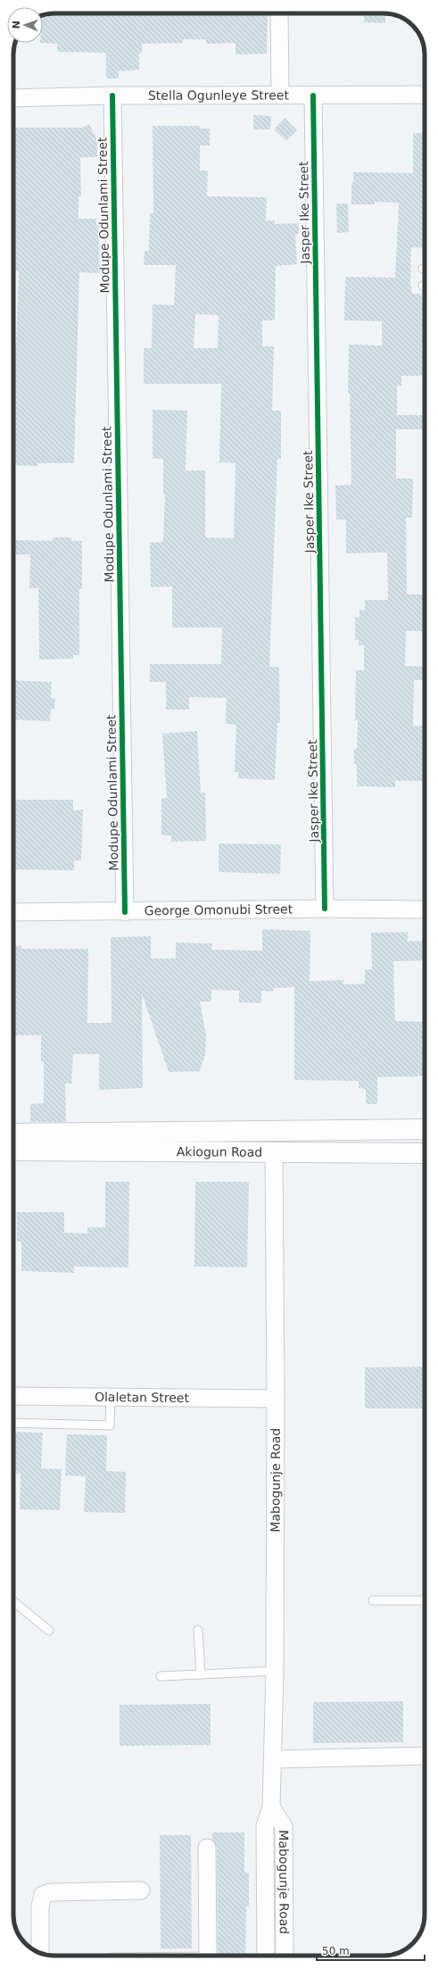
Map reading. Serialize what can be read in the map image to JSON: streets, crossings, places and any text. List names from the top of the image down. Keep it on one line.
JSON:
{"streets":{"street":["Stella Ogunleye Street","Jasper Ike Street","Modupe Odunlami Street","George Omonubi Street","Akiogun Road","Olaletan Street","Mabogunje Road"]},"crossings":[["Stella Ogunleye Street","Jasper Ike Street"],["Stella Ogunleye Street","Modupe Odunlami Street"],["Jasper Ike Street","George Omonubi Street"],["Modupe Odunlami Street","George Omonubi Street"],["Akiogun Road","Mabogunje Road"],["Olaletan Street","Mabogunje Road"]],"scale_bar":"50 m","north":"left"}
